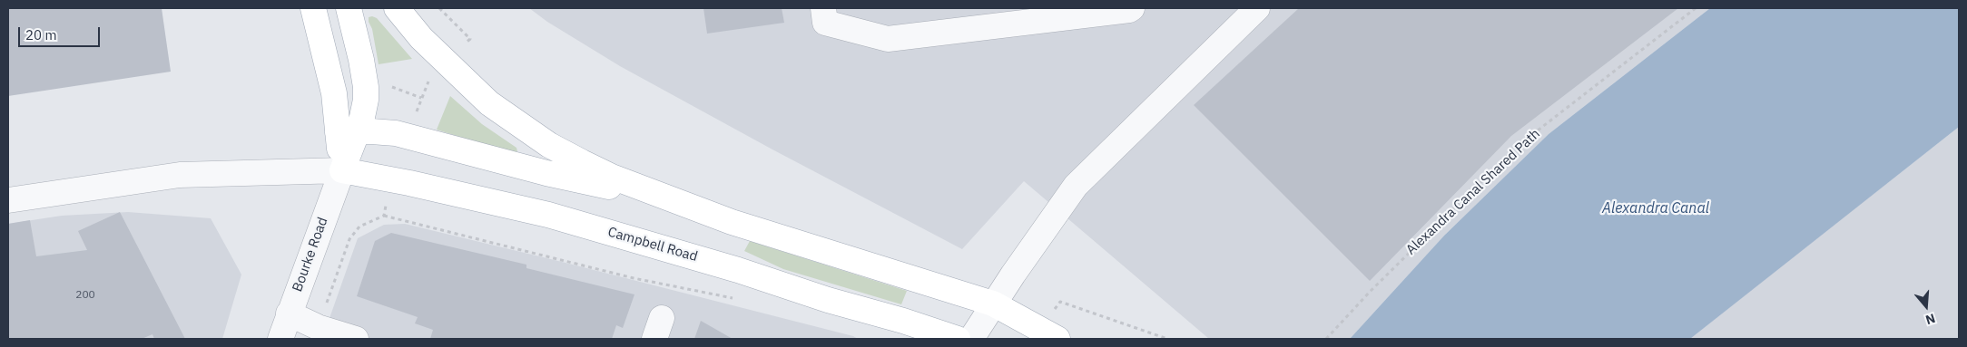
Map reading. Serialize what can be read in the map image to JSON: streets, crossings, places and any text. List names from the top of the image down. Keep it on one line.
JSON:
{"streets":{"main road":["Campbell Road","Bourke Road"],"path":["Alexandra Canal Shared Path"]},"crossings":[["Campbell Road","Bourke Road"]],"water":["Alexandra Canal"],"house_numbers":["200"],"scale_bar":"20 m","north":"bottom"}
